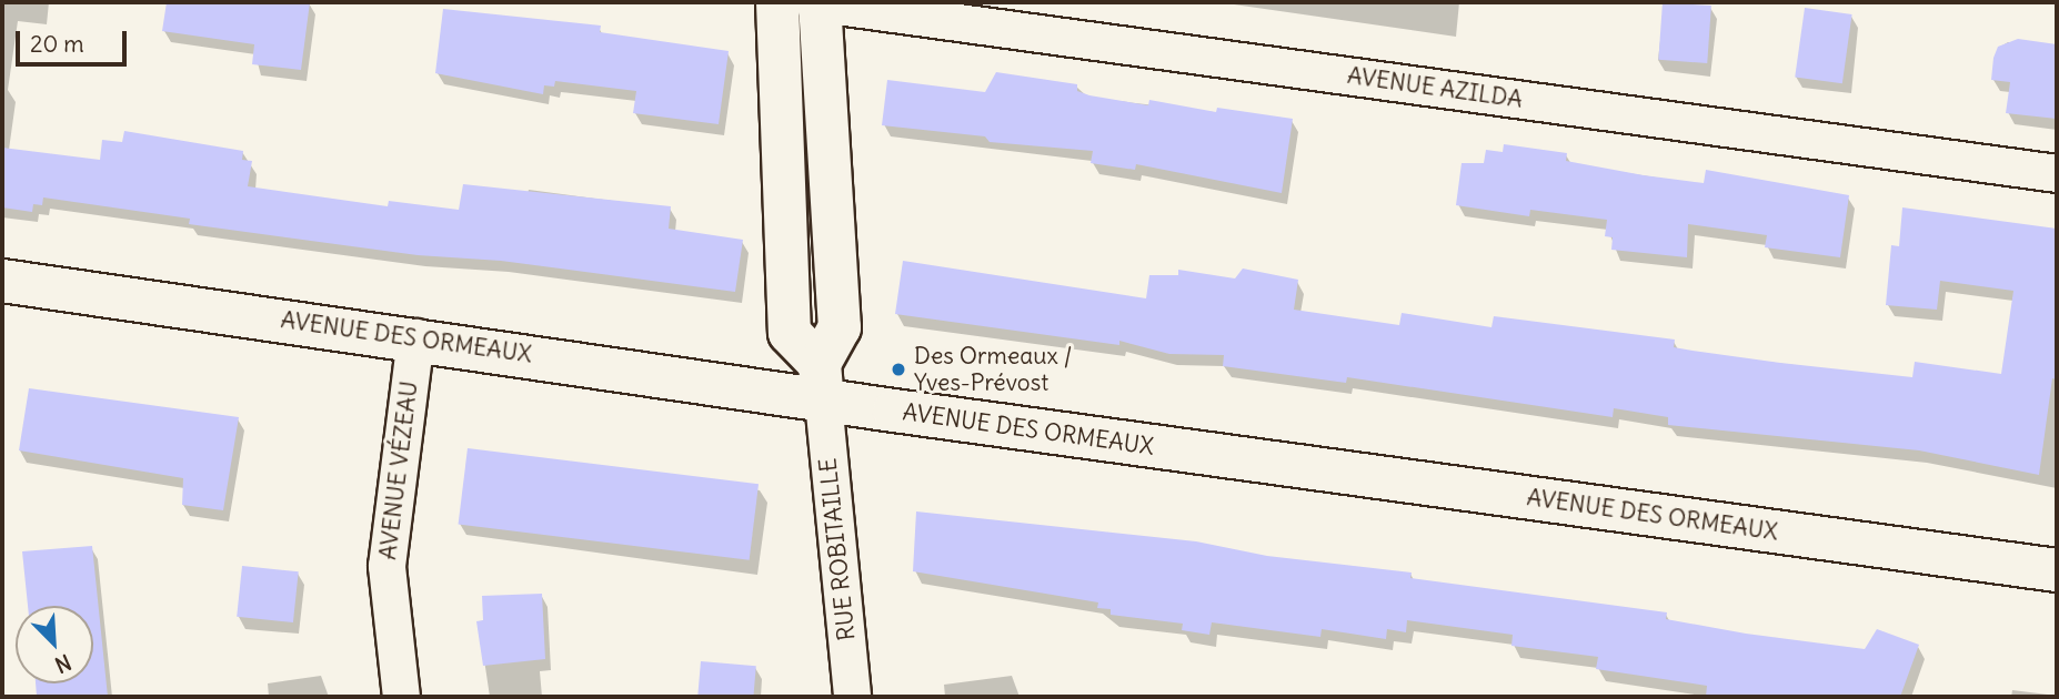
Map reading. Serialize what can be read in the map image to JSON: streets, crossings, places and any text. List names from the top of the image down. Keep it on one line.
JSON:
{"streets":{"street":["AVENUE AZILDA","AVENUE DES ORMEAUX","AVENUE VÉZEAU","RUE ROBITAILLE"]},"crossings":[["AVENUE DES ORMEAUX","AVENUE VÉZEAU"],["AVENUE DES ORMEAUX","RUE ROBITAILLE"]],"places":["Des Ormeaux / Yves-Prévost"],"scale_bar":"20 m","north":"bottom right"}
